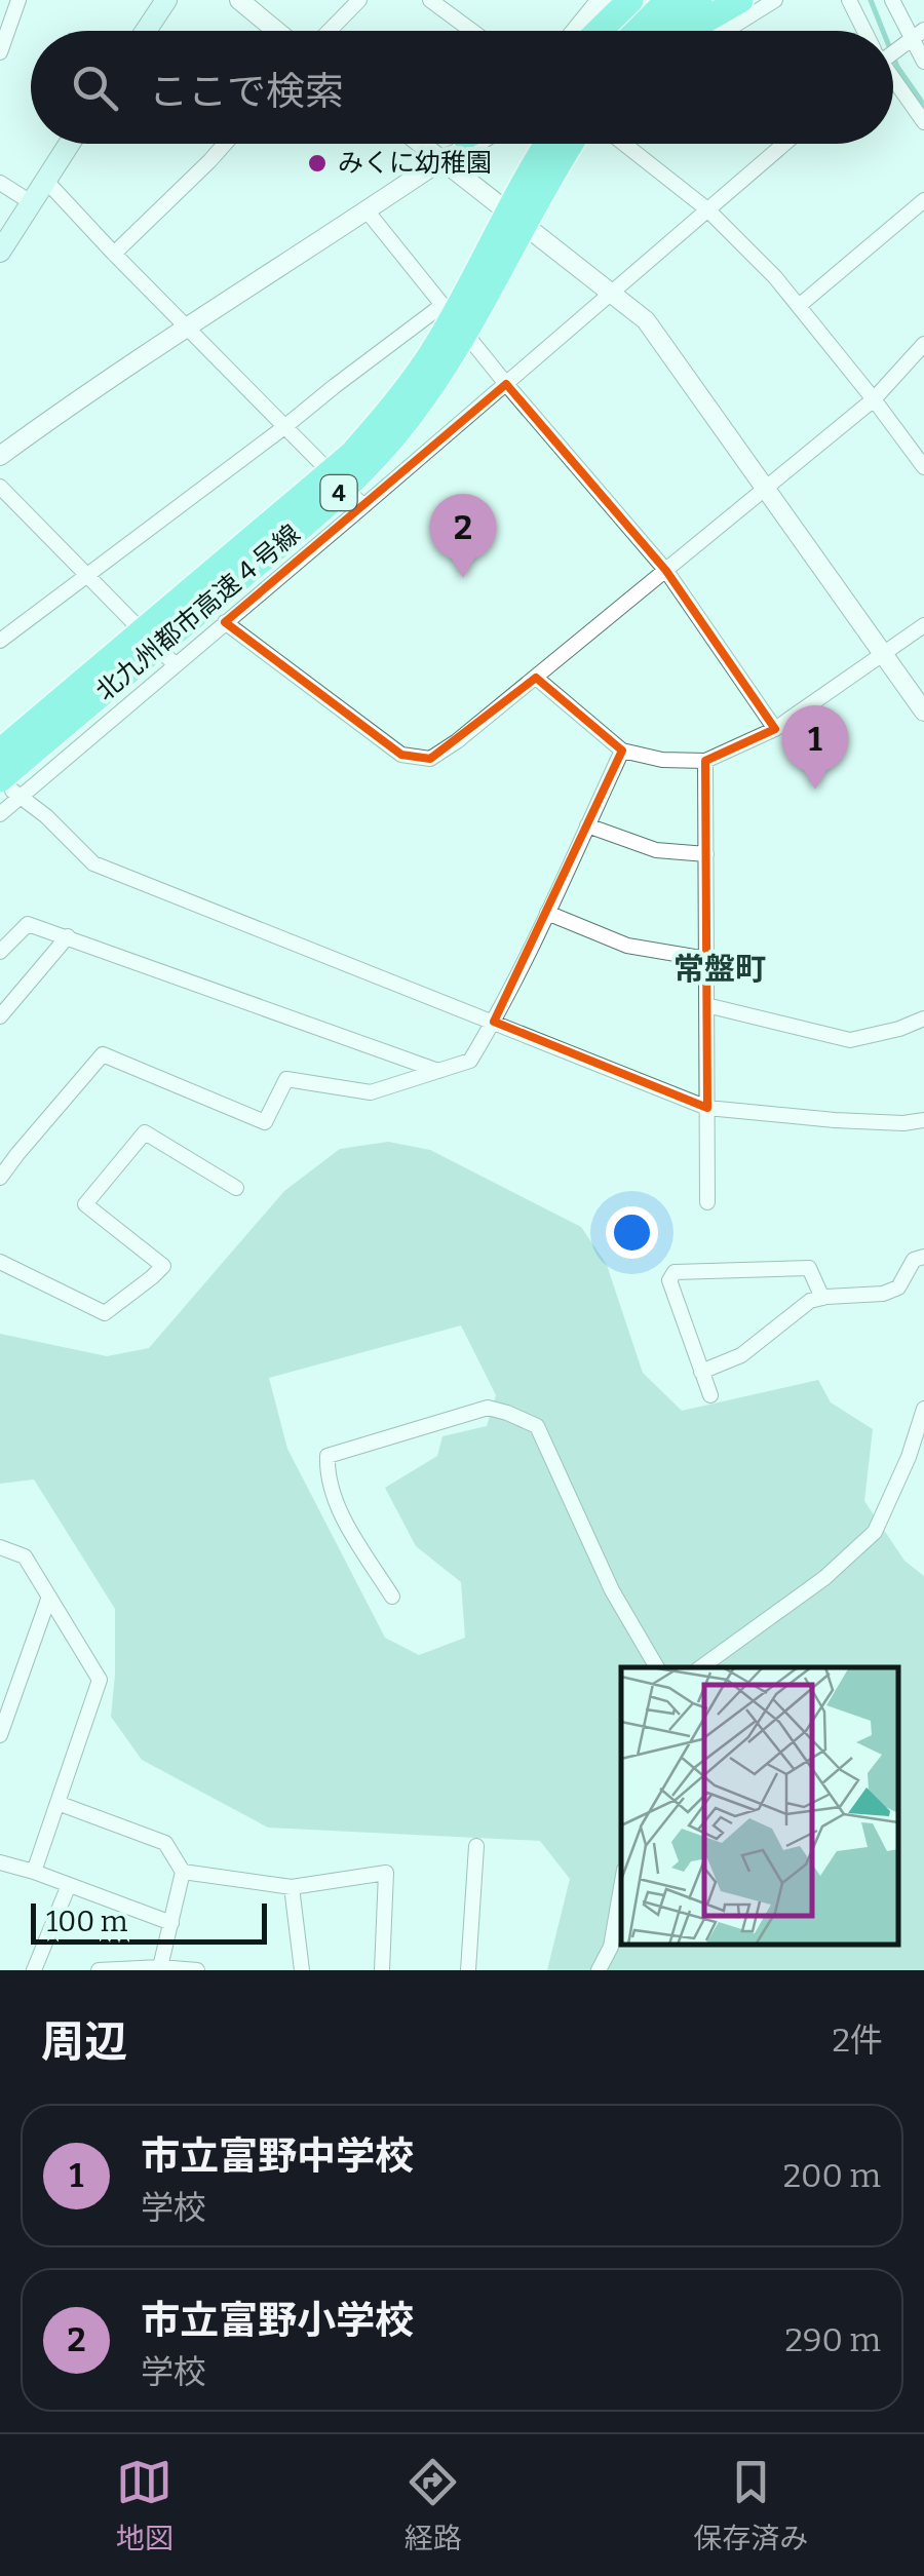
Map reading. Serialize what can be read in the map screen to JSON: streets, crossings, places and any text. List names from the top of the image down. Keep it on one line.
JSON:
{"streets":{"highway":["4","北九州都市高速４号線"]},"districts":["常盤町"],"places":["みくに幼稚園"],"scale_bar":"100 m","page":{"search":"ここで検索","pins":["2","1"],"scale":"100 m","heading":["周辺","2件"],"list":[{"mark":"1","name":"市立富野中学校","note":"学校","value":"200 m"},{"mark":"2","name":"市立富野小学校","note":"学校","value":"290 m"}],"nav":["地図","経路","保存済み"]}}
